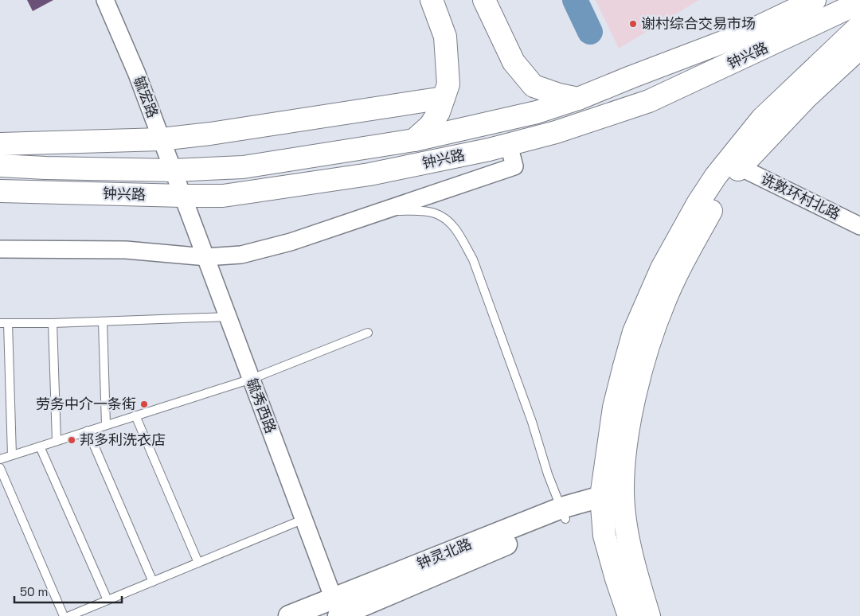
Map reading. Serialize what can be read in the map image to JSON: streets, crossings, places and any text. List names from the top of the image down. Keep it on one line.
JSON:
{"streets":{"main road":["钟兴路"],"street":["毓宏路","诜敦环村北路","毓秀西路","钟灵北路"]},"crossings":[["钟兴路","毓宏路"],["钟兴路","毓秀西路"],["毓宏路","毓秀西路"],["毓秀西路","钟灵北路"]],"places":["谢村综合交易市场","劳务中介一条街","邦多利洗衣店"],"scale_bar":"50 m"}
